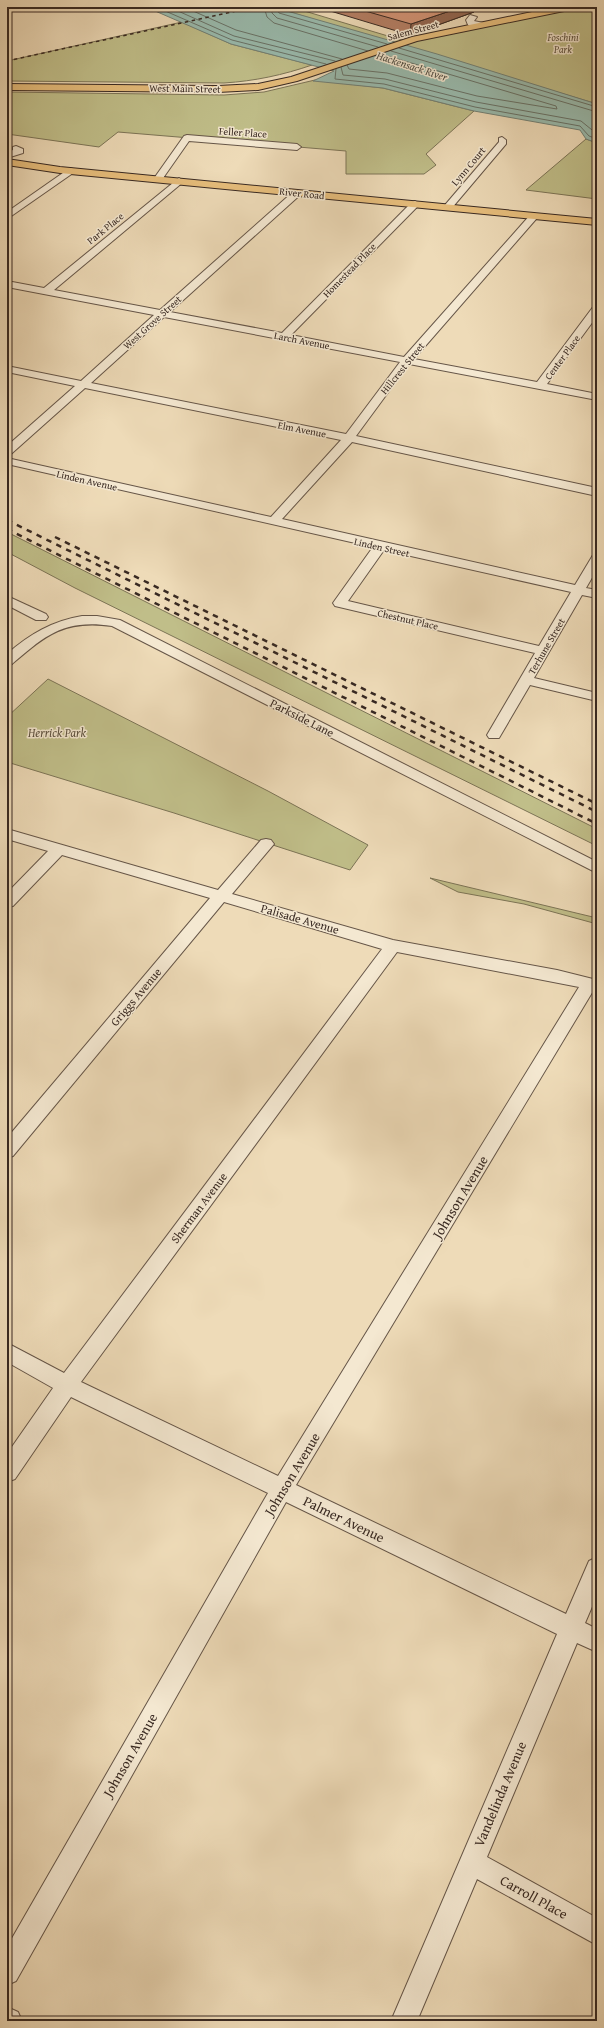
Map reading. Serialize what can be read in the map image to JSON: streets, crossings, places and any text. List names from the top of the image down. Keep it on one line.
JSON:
{"streets":{"main road":["Salem Street","West Main Street","River Road"],"street":["Feller Place","Lynn Court","Park Place","Homestead Place","West Grove Street","Larch Avenue","Center Place","Hillcrest Street","Elm Avenue","Linden Avenue","Linden Street","Chestnut Place","Terhune Street","Parkside Lane","Palisade Avenue","Griggs Avenue","Johnson Avenue","Sherman Avenue","Palmer Avenue","Vandelinda Avenue","Carroll Place"]},"crossings":[["Salem Street","West Main Street"],["Feller Place","River Road"],["Lynn Court","River Road"],["River Road","Park Place"],["River Road","Homestead Place"],["River Road","West Grove Street"],["River Road","Hillcrest Street"],["Park Place","Larch Avenue"],["Homestead Place","Larch Avenue"],["West Grove Street","Larch Avenue"],["West Grove Street","Elm Avenue"],["Larch Avenue","Center Place"],["Larch Avenue","Hillcrest Street"],["Hillcrest Street","Elm Avenue"],["Hillcrest Street","Linden Street"],["Linden Avenue","Linden Street"],["Linden Street","Chestnut Place"],["Linden Street","Terhune Street"],["Chestnut Place","Terhune Street"],["Palisade Avenue","Griggs Avenue"],["Palisade Avenue","Johnson Avenue"],["Palisade Avenue","Sherman Avenue"],["Johnson Avenue","Palmer Avenue"],["Sherman Avenue","Palmer Avenue"],["Palmer Avenue","Vandelinda Avenue"],["Vandelinda Avenue","Carroll Place"]],"water":["Hackensack River"],"parks":["Foschini Park","Herrick Park"]}
